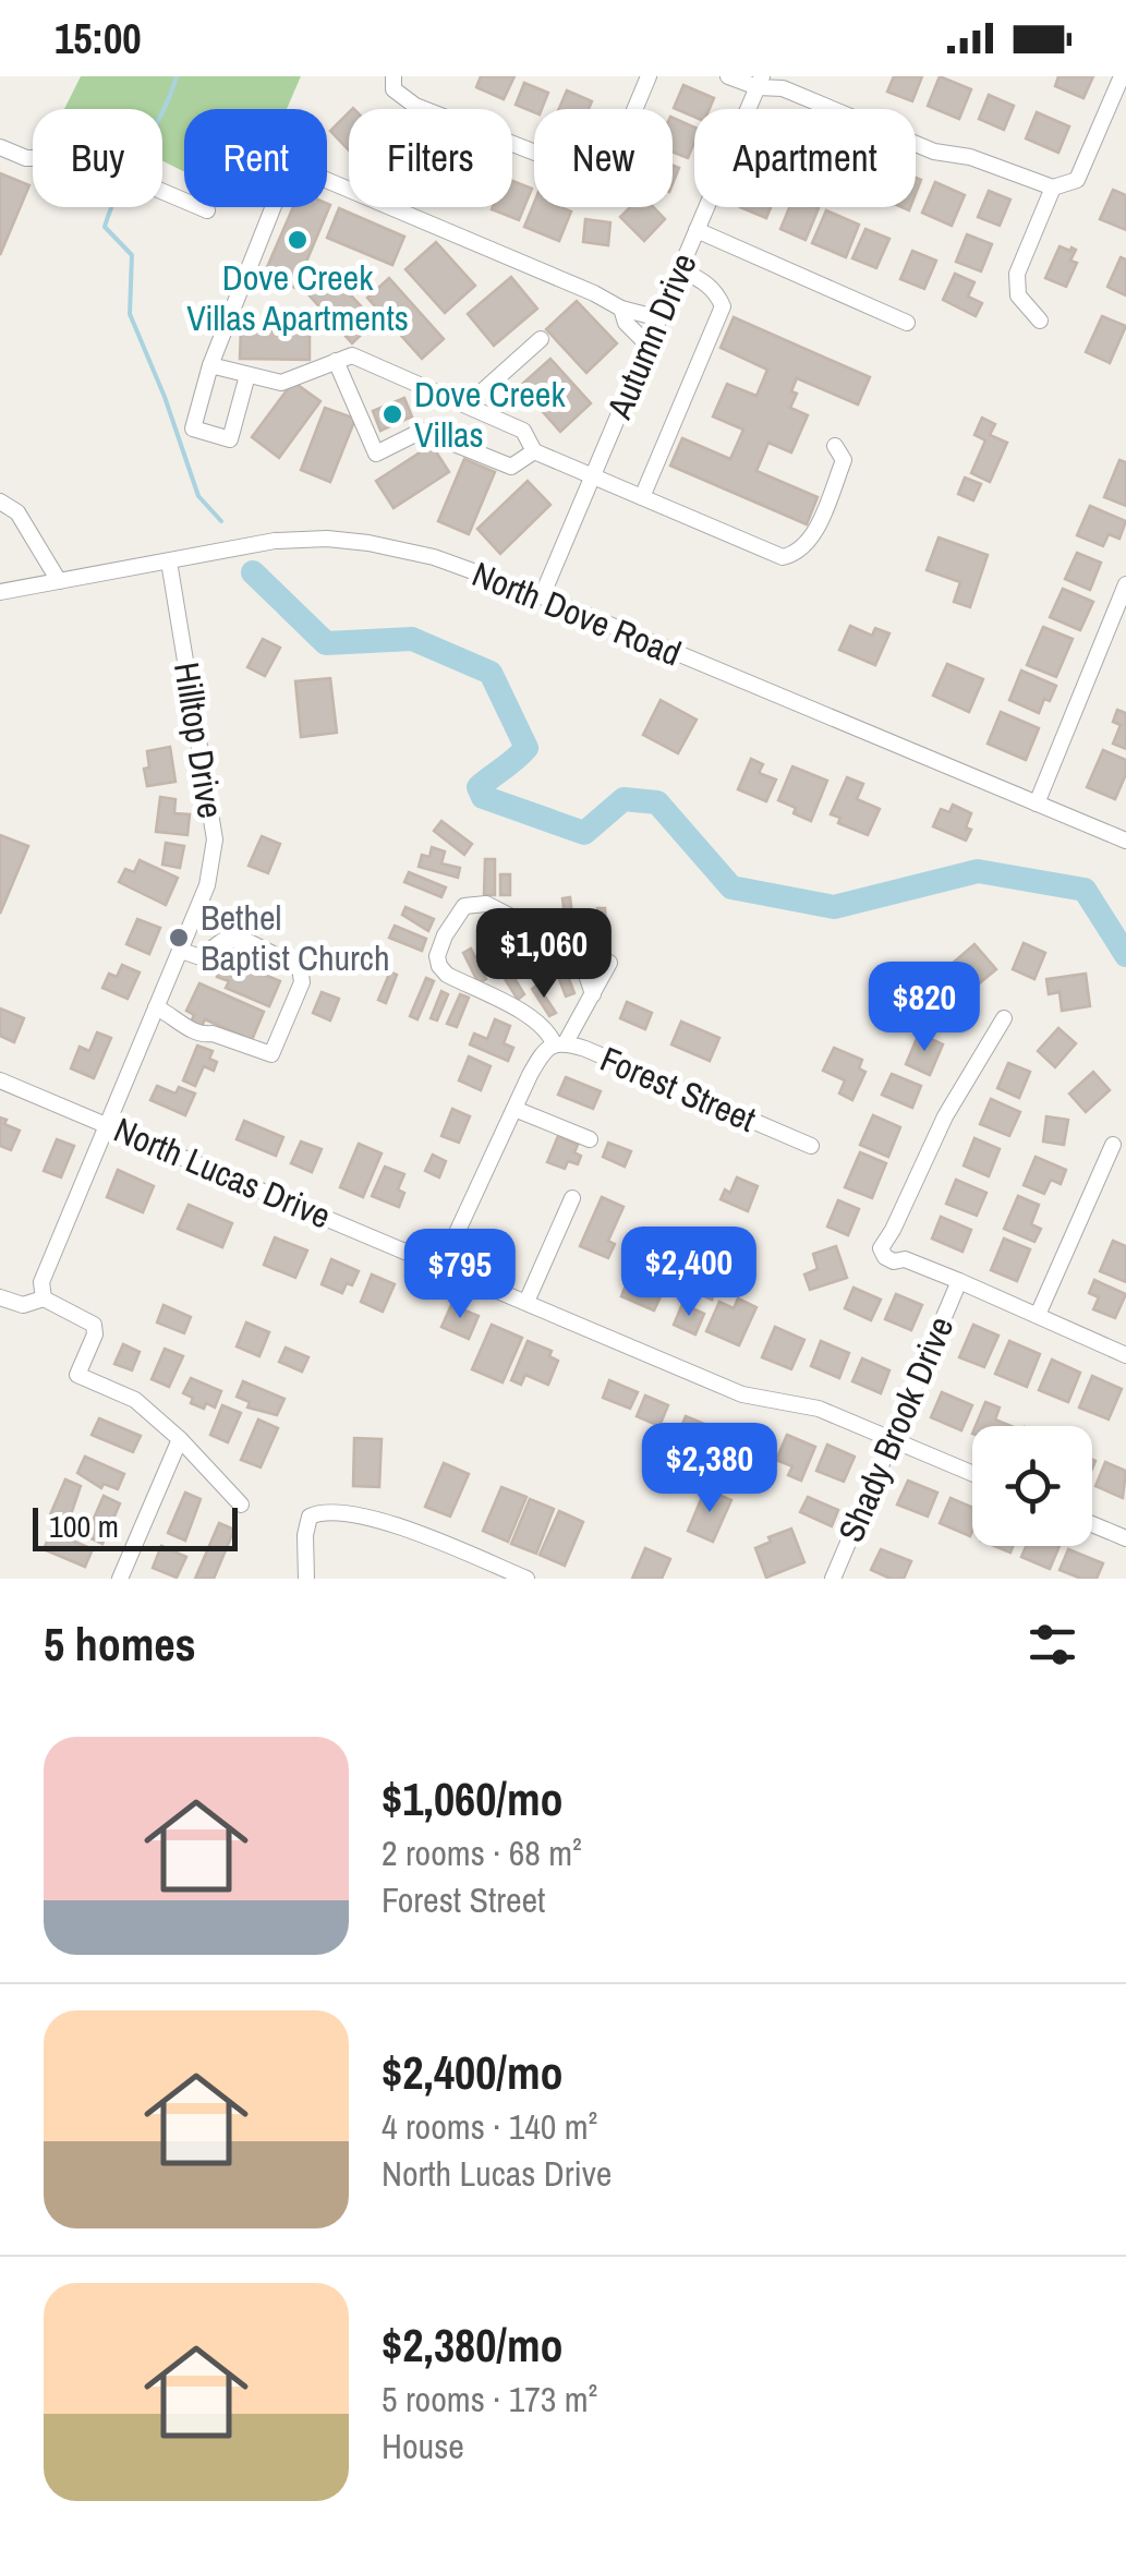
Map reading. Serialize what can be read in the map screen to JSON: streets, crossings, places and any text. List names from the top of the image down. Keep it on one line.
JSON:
{"streets":{"street":["Autumn Drive","North Dove Road","Hilltop Drive","Forest Street","North Lucas Drive","Shady Brook Drive"]},"crossings":[["Autumn Drive","North Dove Road"],["North Dove Road","Hilltop Drive"],["Hilltop Drive","North Lucas Drive"],["North Lucas Drive","Shady Brook Drive"]],"places":["Dove Creek Villas Apartments","Dove Creek Villas","Bethel Baptist Church"],"scale_bar":"100 m","page":{"status":"15:00","chip":["Buy","Rent","Filters","New","Apartment"],"price":["$1,060","$820","$2,400","$795","$2,380"],"scale":"100 m","heading":"5 homes","list":[{"name":"$1,060/mo","note":"2 rooms · 68 m² · Forest Street"},{"name":"$2,400/mo","note":"4 rooms · 140 m² · North Lucas Drive"},{"name":"$2,380/mo","note":"5 rooms · 173 m² · House"}]}}
